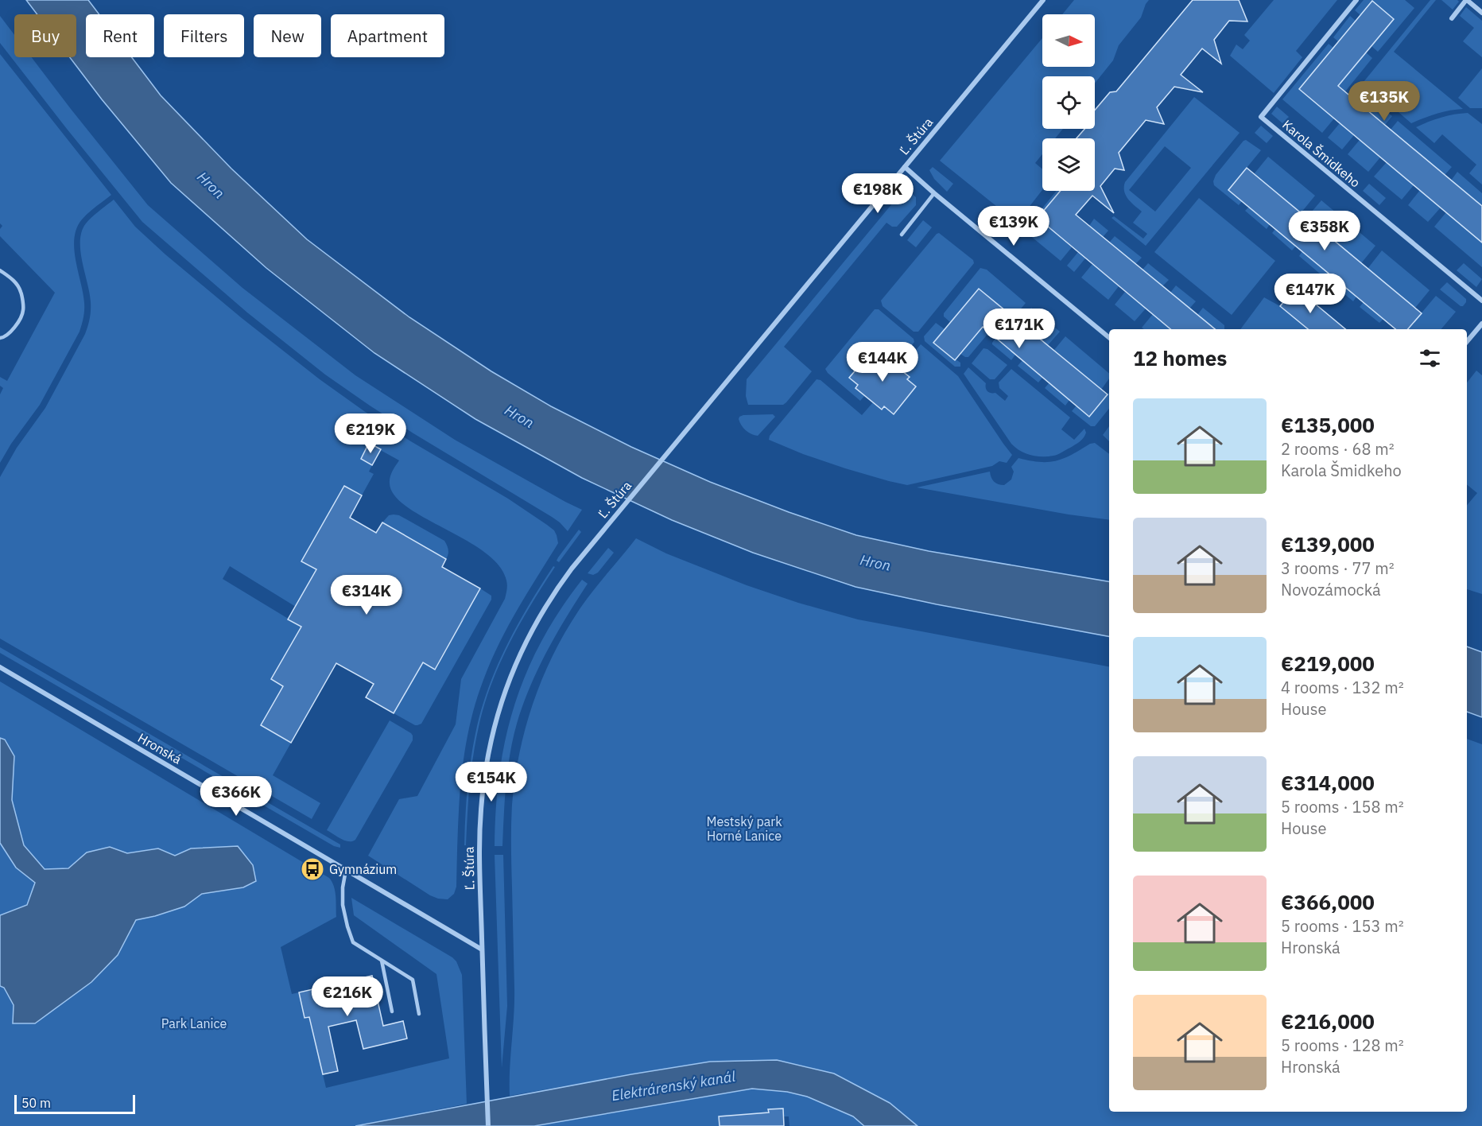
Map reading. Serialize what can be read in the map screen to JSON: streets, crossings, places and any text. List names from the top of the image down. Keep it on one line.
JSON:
{"streets":{"street":["Ľ. Štúra","Karola Šmidkeho","Hronská"]},"crossings":[["Ľ. Štúra","Hronská"]],"water":["Hron","Elektrárenský kanál"],"parks":["Mestský park Horné Lanice","Park Lanice"],"places":{"bus stop":["Gymnázium"]},"scale_bar":"50 m","north":"right","page":{"chip":["Buy","Rent","Filters","New","Apartment"],"price":["€135K","€198K","€139K","€358K","€147K","€171K","€144K","€219K","€314K","€154K","€366K","€216K"],"heading":"12 homes","list":[{"name":"€135,000","note":"2 rooms · 68 m² · Karola Šmidkeho"},{"name":"€139,000","note":"3 rooms · 77 m² · Novozámocká"},{"name":"€219,000","note":"4 rooms · 132 m² · House"},{"name":"€314,000","note":"5 rooms · 158 m² · House"},{"name":"€366,000","note":"5 rooms · 153 m² · Hronská"},{"name":"€216,000","note":"5 rooms · 128 m² · Hronská"}],"scale":"50 m"}}
